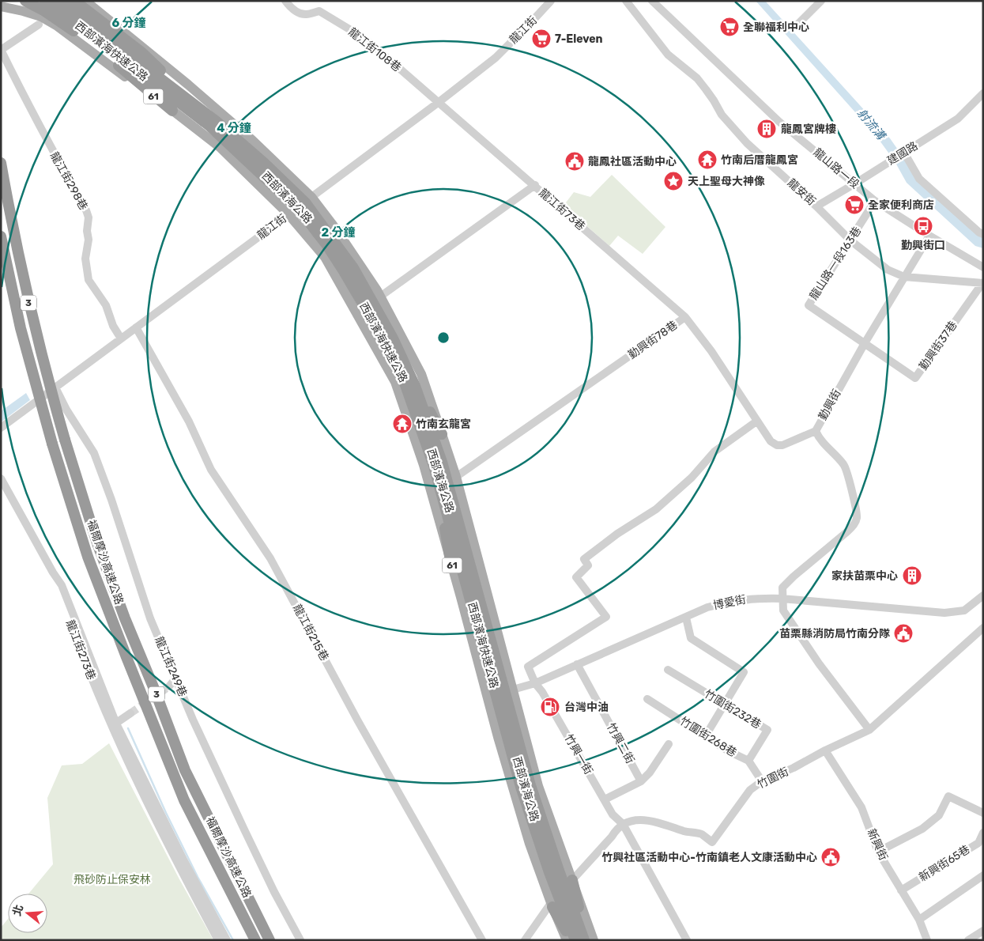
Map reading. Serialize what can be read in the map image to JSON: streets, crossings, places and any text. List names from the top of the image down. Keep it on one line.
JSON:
{"streets":{"highway":["西部濱海快速公路","61","3","福爾摩沙高速公路"],"main road":["西部濱海公路"],"street":["龍江街","龍江街108巷","建國路","龍山路一段","龍江街298巷","龍安街","龍江街73巷","龍山路一段163巷","勤興街78巷","勤興街37巷","勤興街","博愛街","龍江街215巷","龍江街273巷","龍江街249巷","竹圍街232巷","竹圍街268巷","竹興二街","竹興一街","竹圍街","新興街","新興街65巷"]},"crossings":[["龍江街","龍江街108巷"],["龍江街","西部濱海快速公路"],["龍江街","龍江街298巷"],["龍江街","西部濱海公路"],["龍江街","龍江街73巷"],["龍江街","龍江街215巷"],["龍江街","龍江街249巷"],["龍江街108巷","龍江街73巷"],["西部濱海快速公路","西部濱海公路"],["西部濱海快速公路","博愛街"],["建國路","龍山路一段"],["建國路","龍安街"],["龍山路一段","龍山路一段163巷"],["龍山路一段","勤興街"],["龍安街","龍山路一段163巷"],["龍安街","勤興街37巷"],["龍安街","勤興街"],["西部濱海公路","勤興街78巷"],["西部濱海公路","博愛街"],["龍江街73巷","勤興街78巷"],["龍山路一段163巷","勤興街37巷"],["龍山路一段163巷","勤興街"],["勤興街78巷","勤興街"],["勤興街78巷","竹興一街"],["勤興街37巷","勤興街"],["勤興街","博愛街"],["博愛街","竹興二街"],["博愛街","竹興一街"],["竹圍街232巷","竹圍街268巷"],["竹圍街268巷","竹圍街"],["竹興一街","竹圍街"],["竹圍街","新興街"],["新興街","新興街65巷"]],"water":["射流溝"],"parks":["飛砂防止保安林"],"places":{"supermarket":["全聯福利中心","7-Eleven","全家便利商店"],"building":["龍鳳宮牌樓","家扶苗栗中心"],"temple":["竹南后厝龍鳳宮","竹南玄龍宮"],"public building":["龍鳳社區活動中心","苗栗縣消防局竹南分隊","竹興社區活動中心-竹南鎮老人文康活動中心"],"place":["天上聖母大神像"],"bus stop":["勤興街口"],"fuel station":["台灣中油"]},"north":"left","rings":["6 分鐘","4 分鐘","2 分鐘"]}
